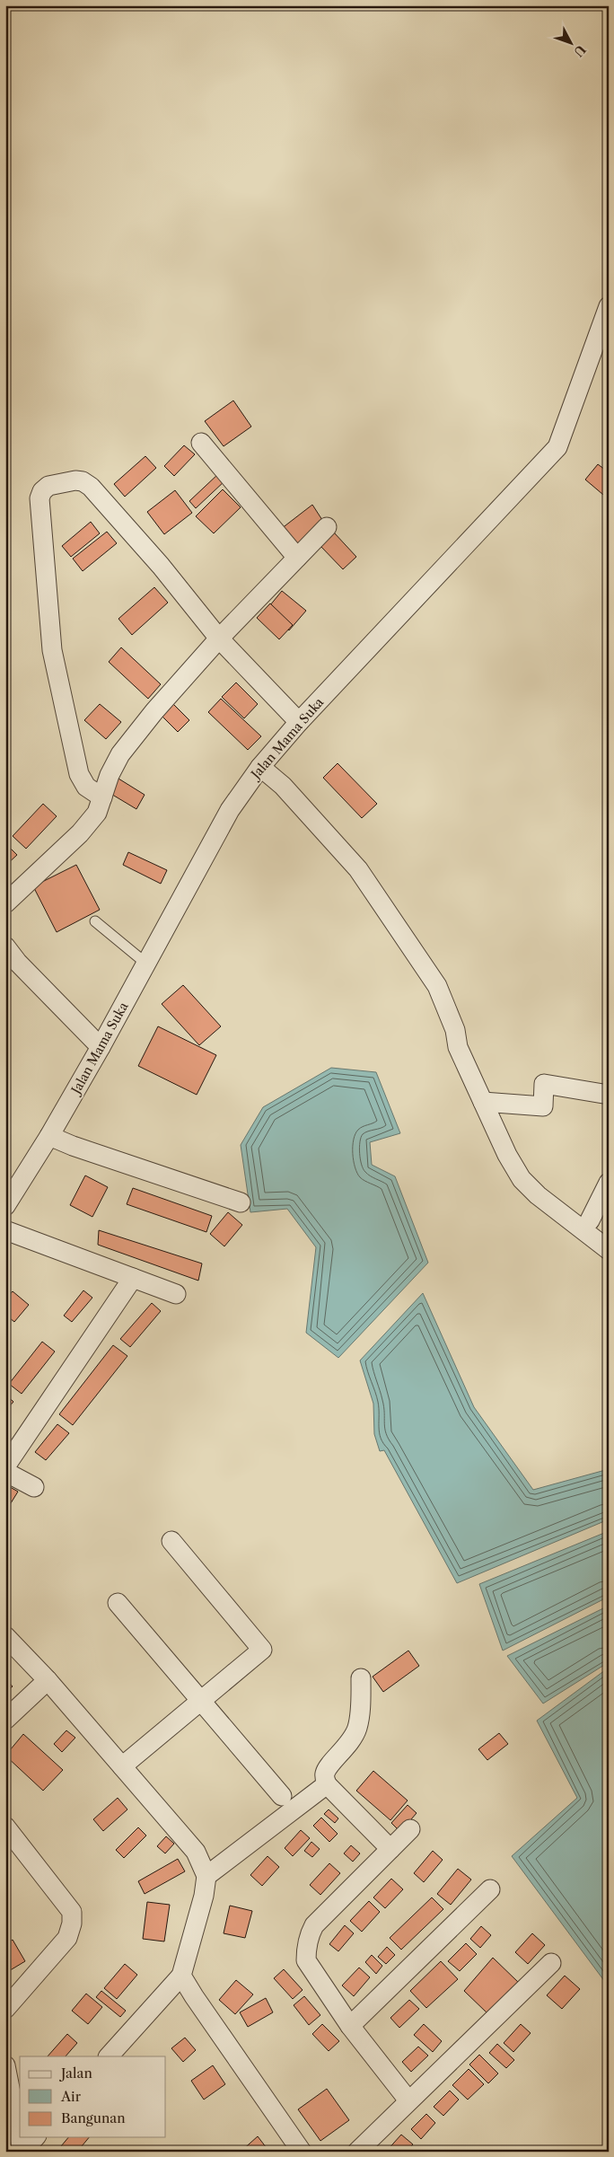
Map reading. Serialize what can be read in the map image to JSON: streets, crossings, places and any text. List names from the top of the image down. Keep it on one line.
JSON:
{"streets":{"street":["Jalan Mama Suka"]},"legend":["Jalan","Air","Bangunan"],"north":"bottom right"}
